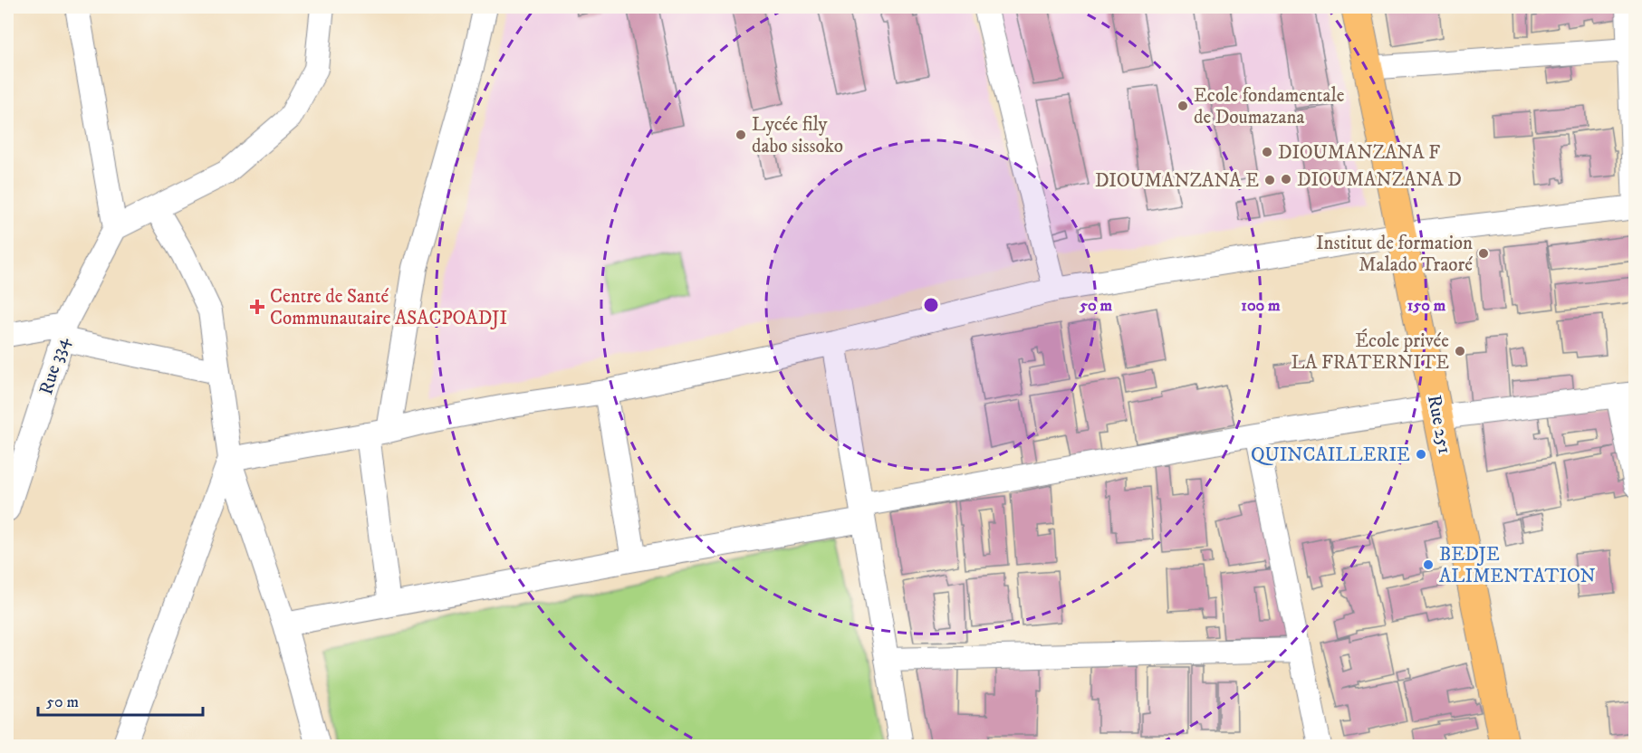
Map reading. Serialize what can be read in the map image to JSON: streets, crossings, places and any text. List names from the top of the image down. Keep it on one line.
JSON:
{"streets":{"main road":["Rue 251"],"street":["Rue 334"]},"places":{"other":["Ecole fondamentale de Doumazana","Lycée fily dabo sissoko","DIOUMANZANA F","DIOUMANZANA D","DIOUMANZANA E","Institut de formation Malado Traoré","École privée LA FRATERNITE","QUINCAILLERIE","BEDJE ALIMENTATION"],"health":["Centre de Santé Communautaire ASACPOADJI"]},"scale_bar":"50 m","rings":["50 m","100 m","150 m"]}
